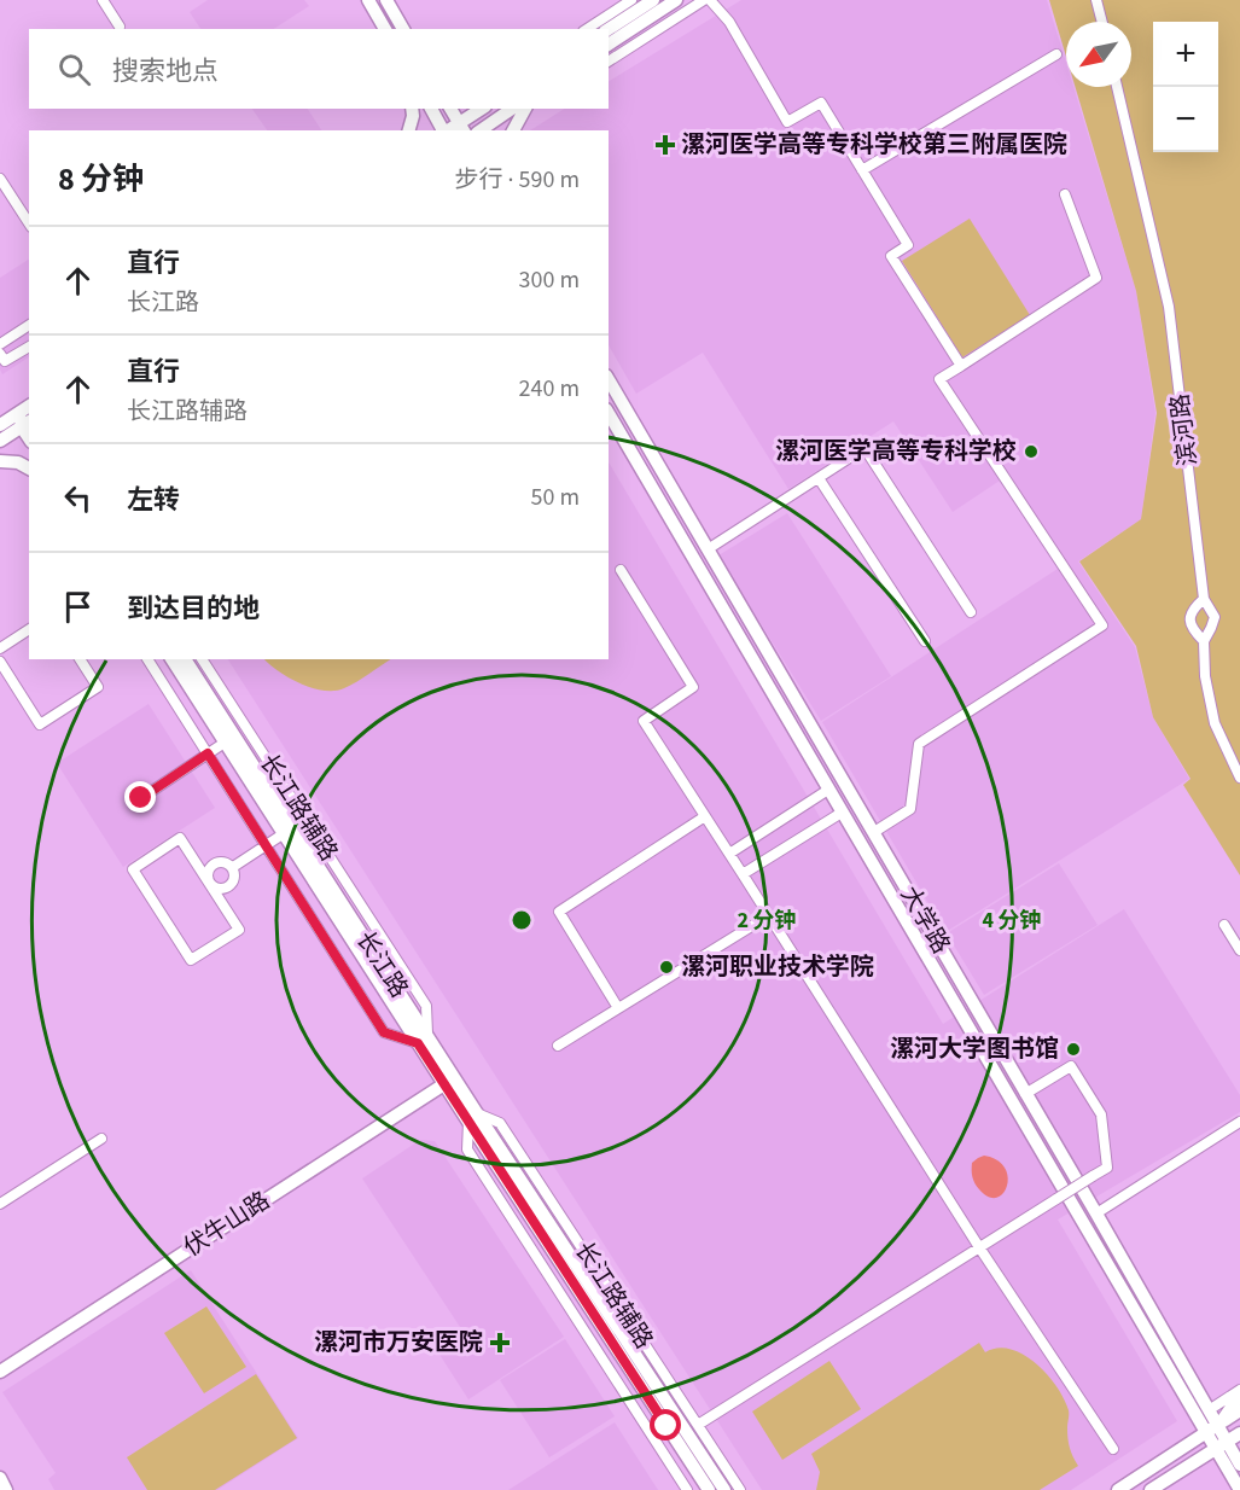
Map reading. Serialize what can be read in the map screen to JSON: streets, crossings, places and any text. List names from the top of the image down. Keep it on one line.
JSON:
{"streets":{"main road":["大学路","长江路","伏牛山路"],"street":["滨河路","长江路辅路"]},"crossings":[["长江路辅路","长江路"],["长江路","伏牛山路"]],"places":{"health":["漯河医学高等专科学校第三附属医院","漯河市万安医院"],"other":["漯河医学高等专科学校","漯河职业技术学院","漯河大学图书馆"]},"north":"bottom left","page":{"map_buttons":["+","−"],"search":"搜索地点","heading":["8 分钟","步行 · 590 m"],"list":[["直行","长江路","300 m"],["直行","长江路辅路","240 m"],["左转","50 m"],"到达目的地"]},"rings":["2 分钟","4 分钟"]}
